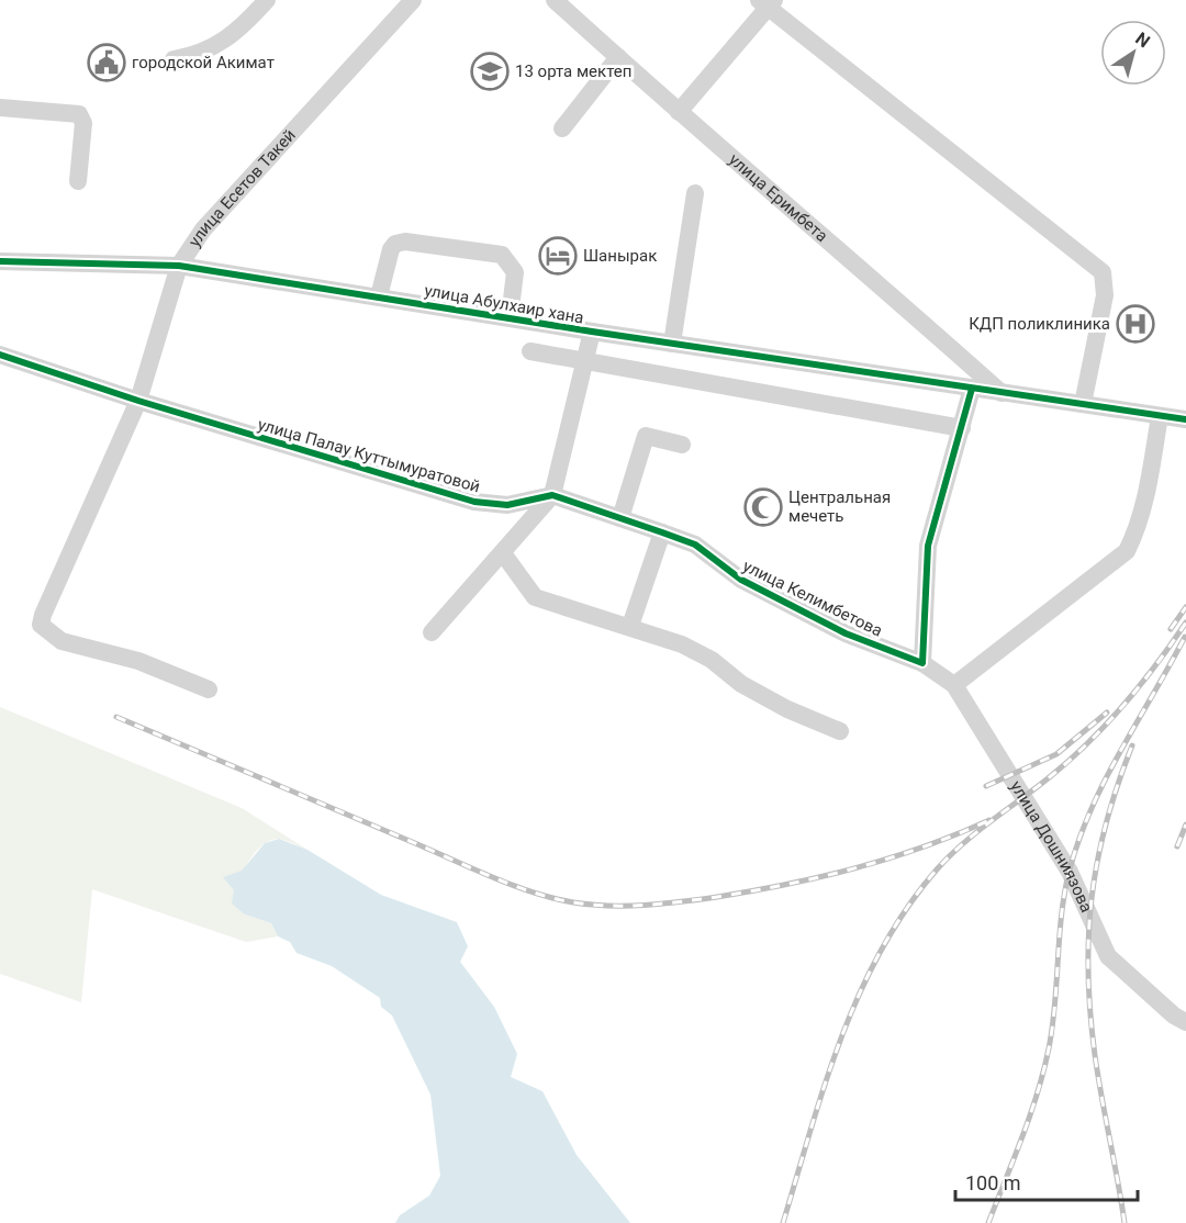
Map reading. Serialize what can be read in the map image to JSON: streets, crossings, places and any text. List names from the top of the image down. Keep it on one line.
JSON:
{"streets":{"street":["улица Есетов Такей","улица Еримбета","улица Абулхаир хана","улица Палау Куттымуратовой","улица Келимбетова","улица Дошниязова"]},"crossings":[["улица Есетов Такей","улица Абулхаир хана"],["улица Есетов Такей","улица Палау Куттымуратовой"],["улица Еримбета","улица Абулхаир хана"],["улица Келимбетова","улица Дошниязова"]],"places":{"public building":["городской Акимат"],"school or university":["13 орта мектеп"],"hotel":["Шанырак"],"hospital":["КДП поликлиника"],"mosque":["Центральная мечеть"]},"scale_bar":"100 m","north":"top right"}
